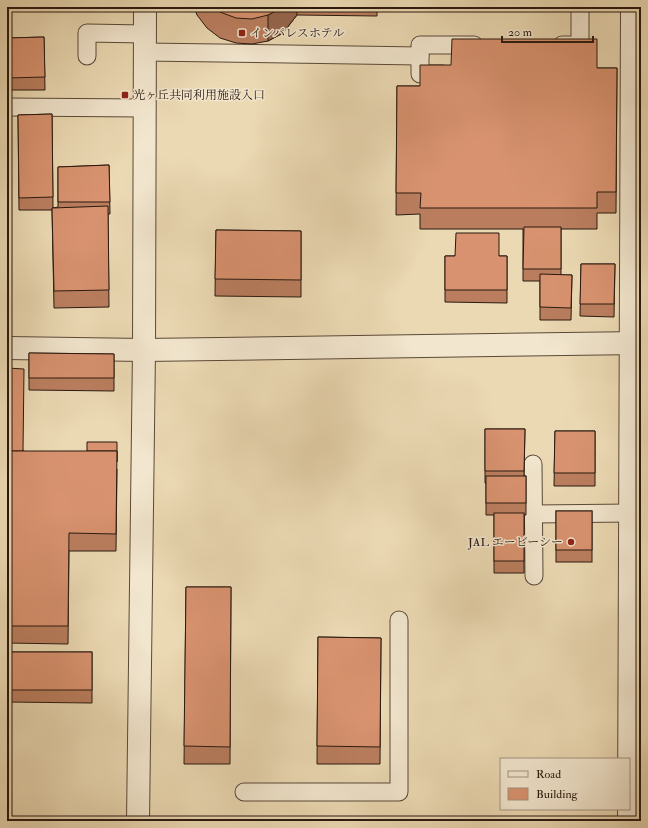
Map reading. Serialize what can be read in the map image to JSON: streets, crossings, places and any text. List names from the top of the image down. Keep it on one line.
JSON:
{"places":{"transit":["インパレスホテル","光ヶ丘共同利用施設入口"],"other":["JAL エービーシー"]},"legend":["Road","Building"],"scale_bar":"20 m"}
